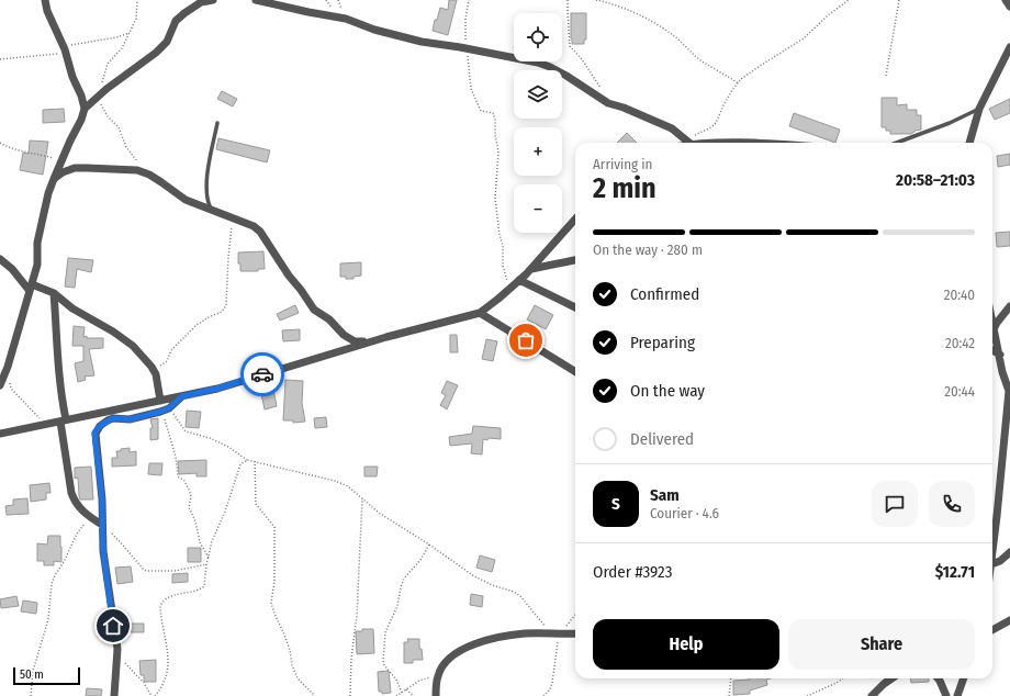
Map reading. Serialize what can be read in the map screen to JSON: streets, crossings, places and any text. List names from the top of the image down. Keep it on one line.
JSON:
{"scale_bar":"50 m","page":{"map_buttons":["+","−"],"heading":["2 min","Arriving in","20:58–21:03"],"panel":["Sam","Courier · 4.6","Order #3923","$12.71"],"bar":"On the way · 280 m","list":[["Confirmed","20:40"],["Preparing","20:42"],["On the way","20:44"],"Delivered"],"round":"S","buttons":["Help","Share"],"scale":"50 m"}}
